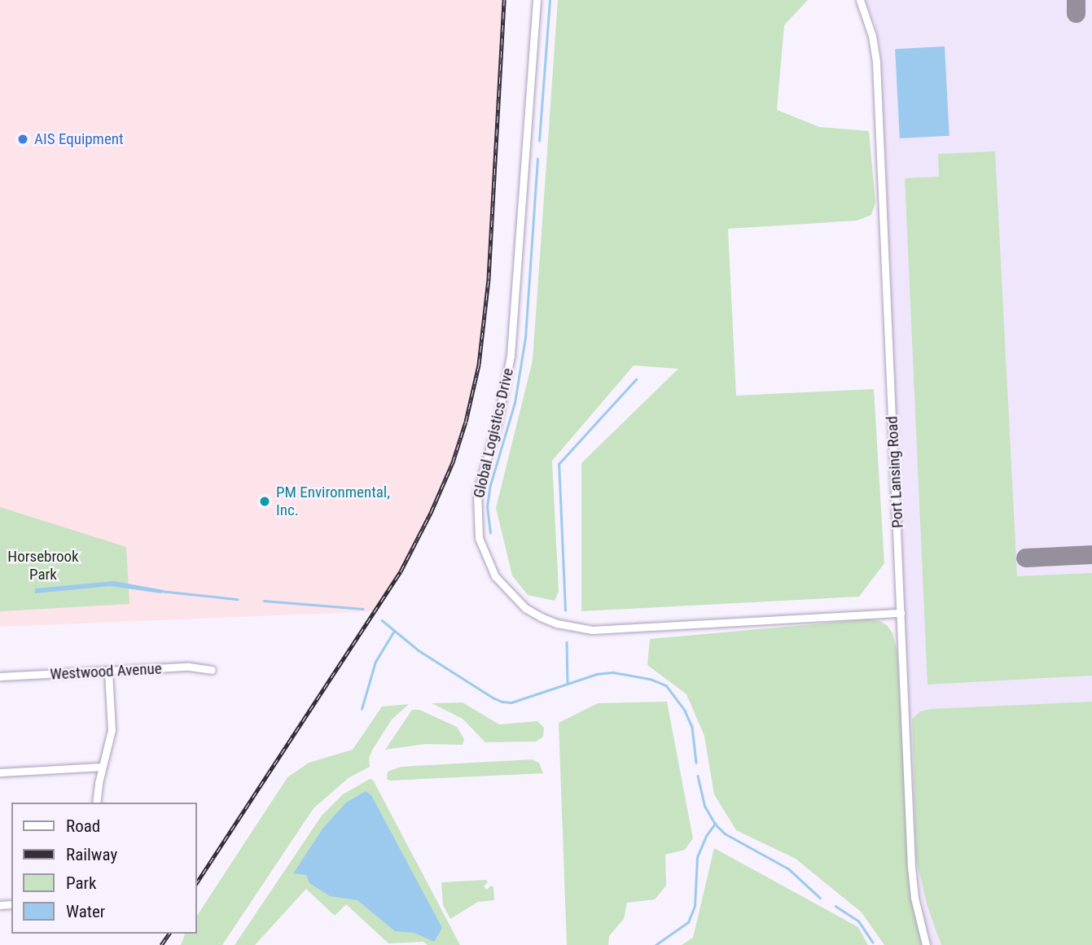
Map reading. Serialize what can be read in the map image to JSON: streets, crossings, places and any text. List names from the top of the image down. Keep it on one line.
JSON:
{"streets":{"street":["Global Logistics Drive","Port Lansing Road","Westwood Avenue"]},"crossings":[["Global Logistics Drive","Port Lansing Road"]],"parks":["Horsebrook Park"],"places":["AIS Equipment","PM Environmental, Inc."],"legend":["Road","Railway","Park","Water"]}
